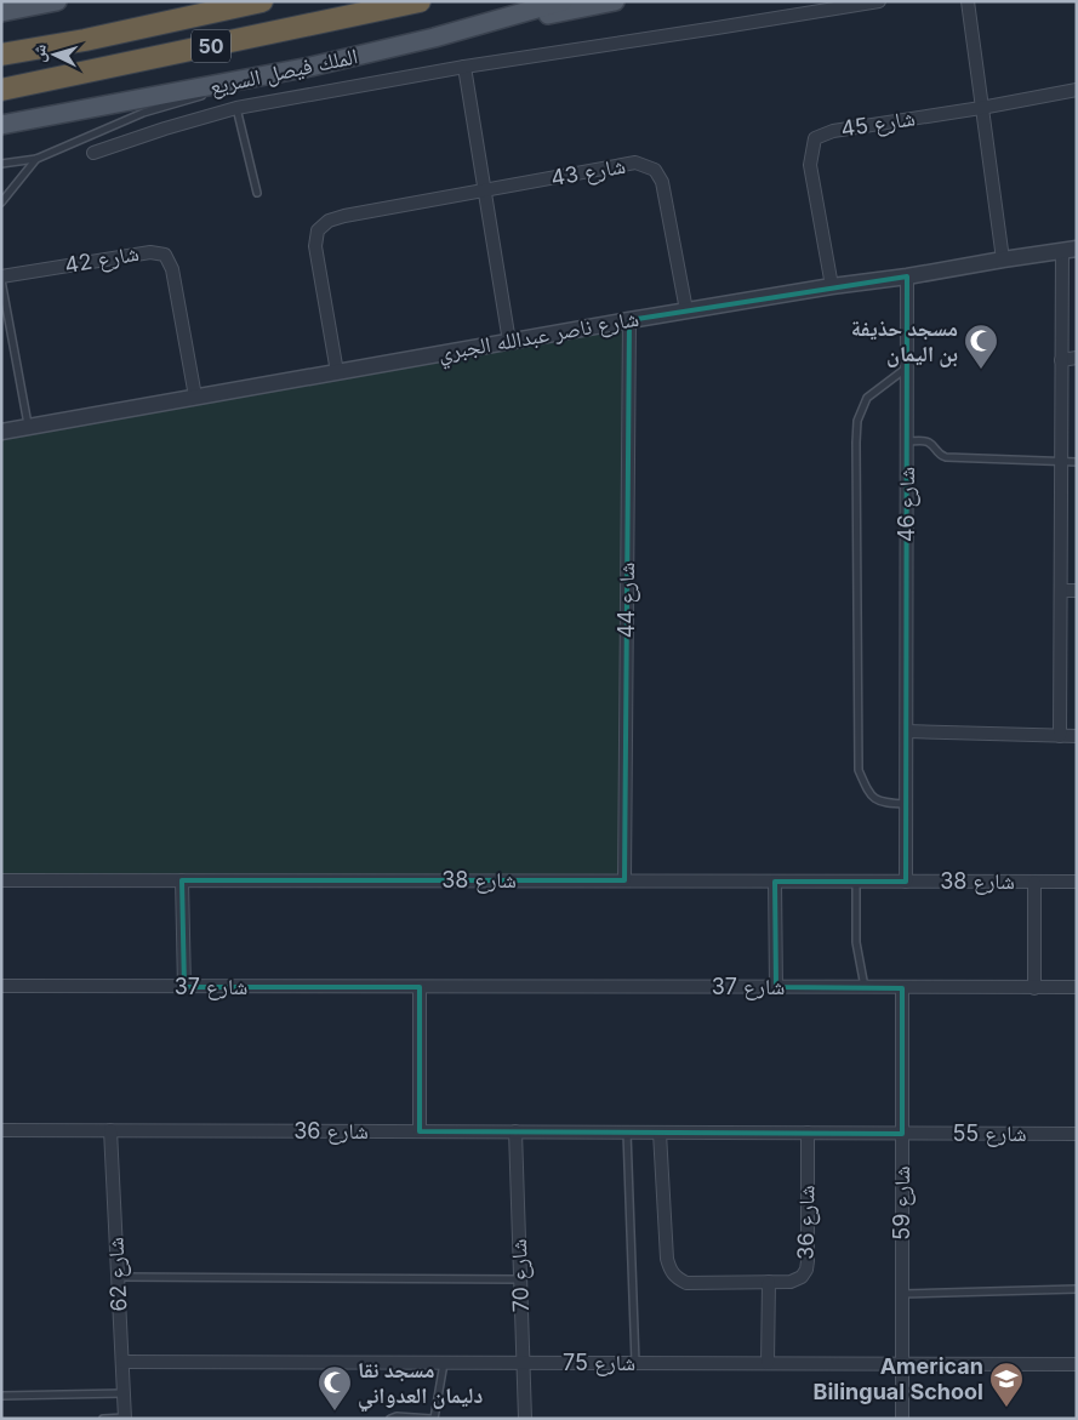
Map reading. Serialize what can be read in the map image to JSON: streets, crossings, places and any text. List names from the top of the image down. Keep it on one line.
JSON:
{"streets":{"highway":["50","الملك فيصل السريع"],"street":["شارع 45","شارع 43","شارع 42","شارع ناصر عبدالله الجبري","شارع 46","شارع 44","شارع 38","شارع 37","شارع 36","شارع 55","شارع 59","شارع 62","شارع 70","شارع 75"]},"crossings":[["شارع 45","شارع ناصر عبدالله الجبري"],["شارع 43","شارع ناصر عبدالله الجبري"],["شارع 42","شارع ناصر عبدالله الجبري"],["شارع ناصر عبدالله الجبري","شارع 46"],["شارع ناصر عبدالله الجبري","شارع 44"],["شارع 46","شارع 38"],["شارع 44","شارع 38"],["شارع 38","شارع 37"],["شارع 37","شارع 59"],["شارع 36","شارع 55"],["شارع 36","شارع 59"],["شارع 36","شارع 62"],["شارع 36","شارع 70"],["شارع 55","شارع 59"],["شارع 59","شارع 75"],["شارع 62","شارع 75"],["شارع 70","شارع 75"]],"places":{"mosque":["مسجد حذيفة بن اليمان","مسجد نقا دليمان العدواني"],"school or university":["American Bilingual School"]},"north":"left"}
